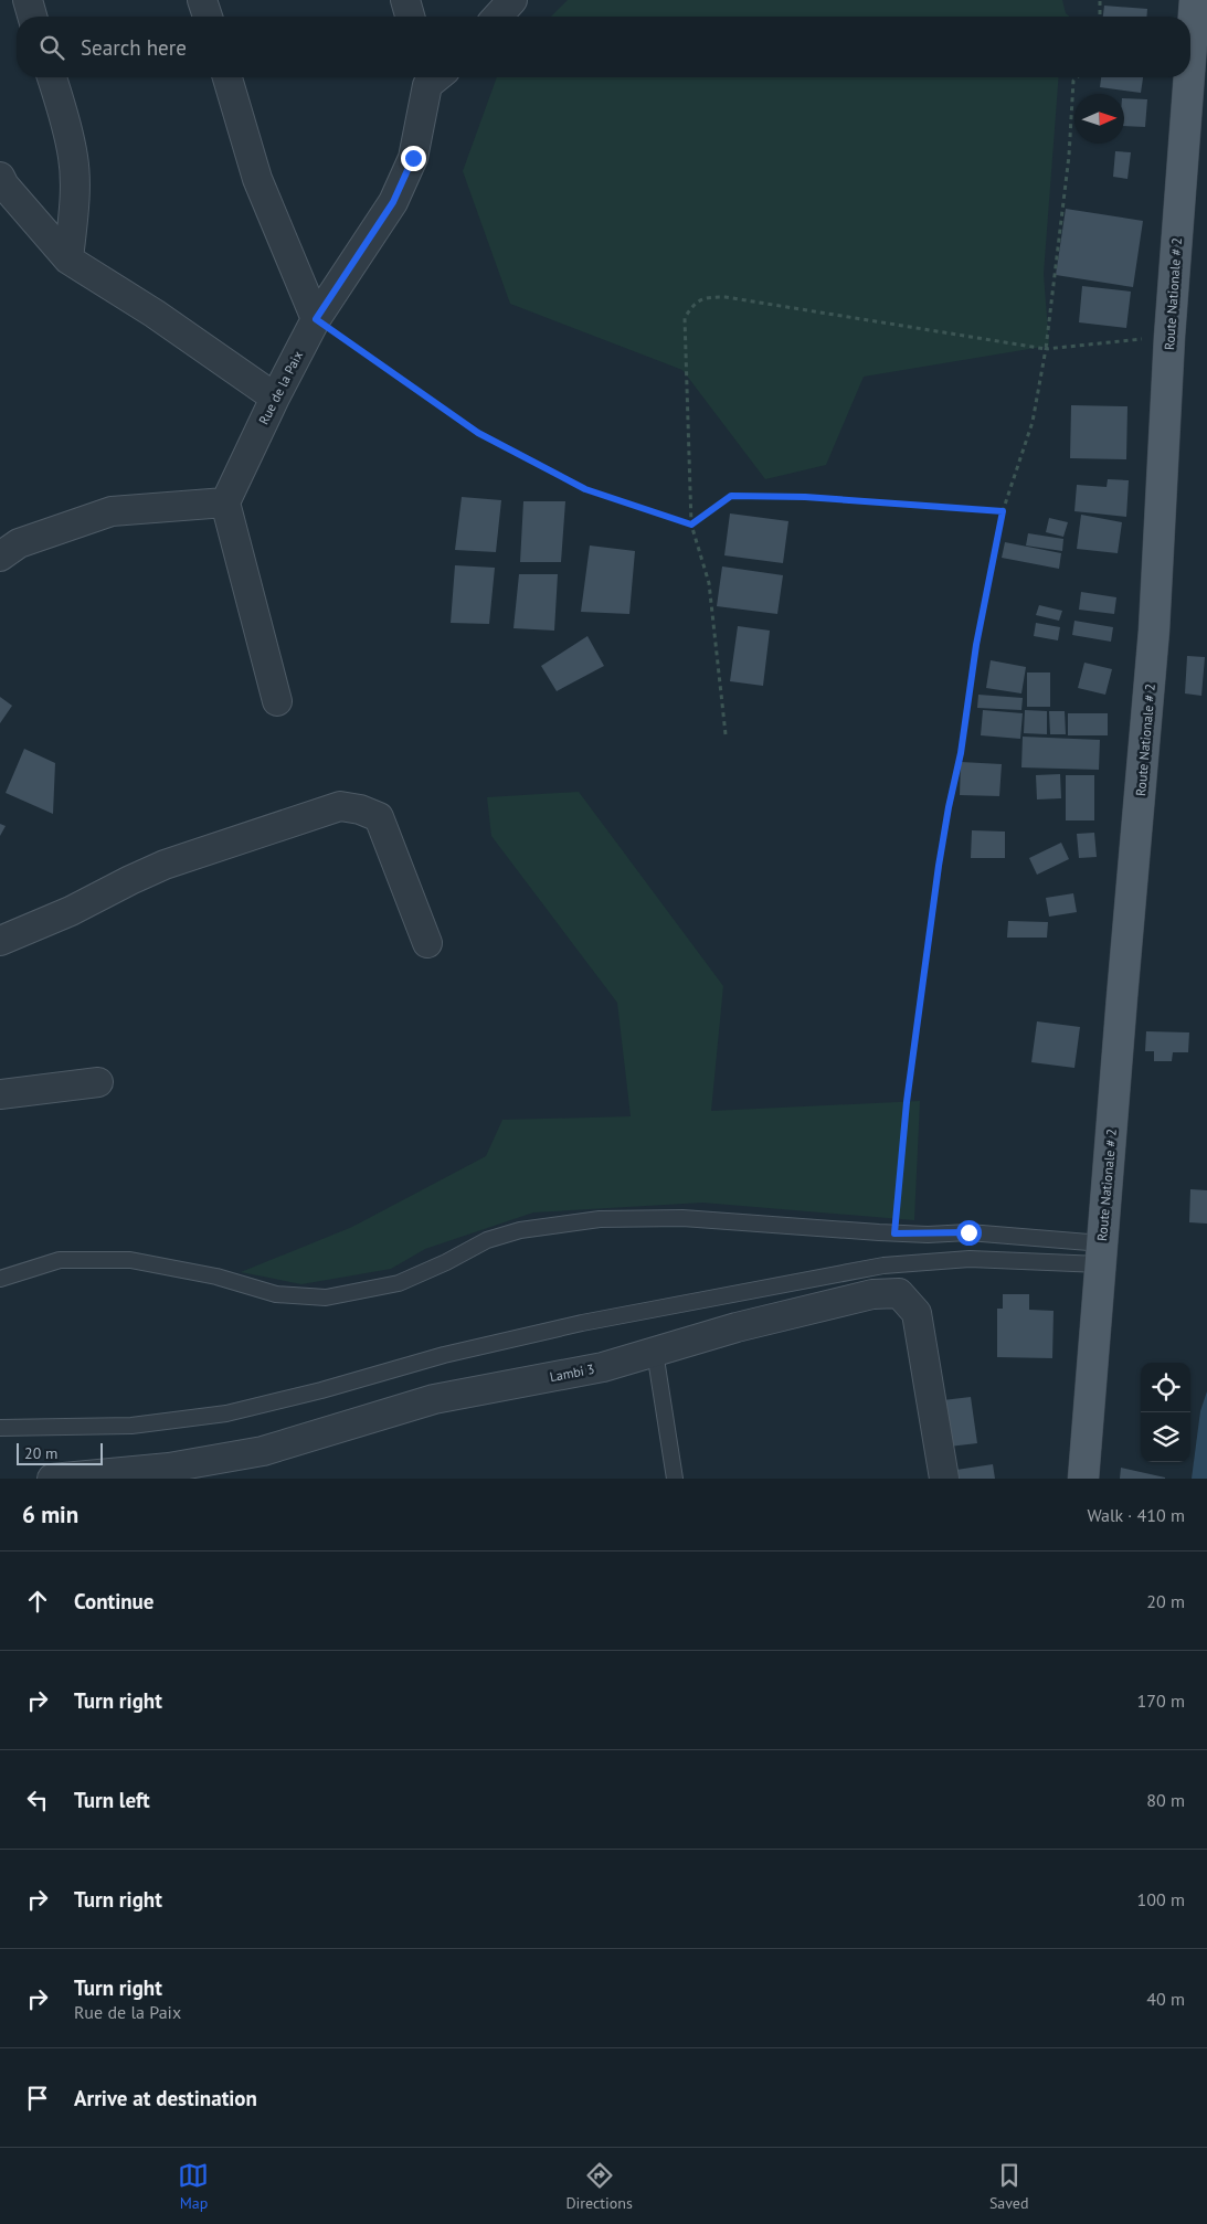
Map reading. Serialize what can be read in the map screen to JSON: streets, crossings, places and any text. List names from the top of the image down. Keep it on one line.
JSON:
{"streets":{"main road":["Route Nationale # 2"],"street":["Rue de la Paix","Lambi 3"]},"scale_bar":"20 m","north":"right","page":{"search":"Search here","scale":"20 m","heading":["6 min","Walk · 410 m"],"list":[["Continue","20 m"],["Turn right","170 m"],["Turn left","80 m"],["Turn right","100 m"],["Turn right","Rue de la Paix","40 m"],"Arrive at destination"],"nav":["Map","Directions","Saved"]}}
